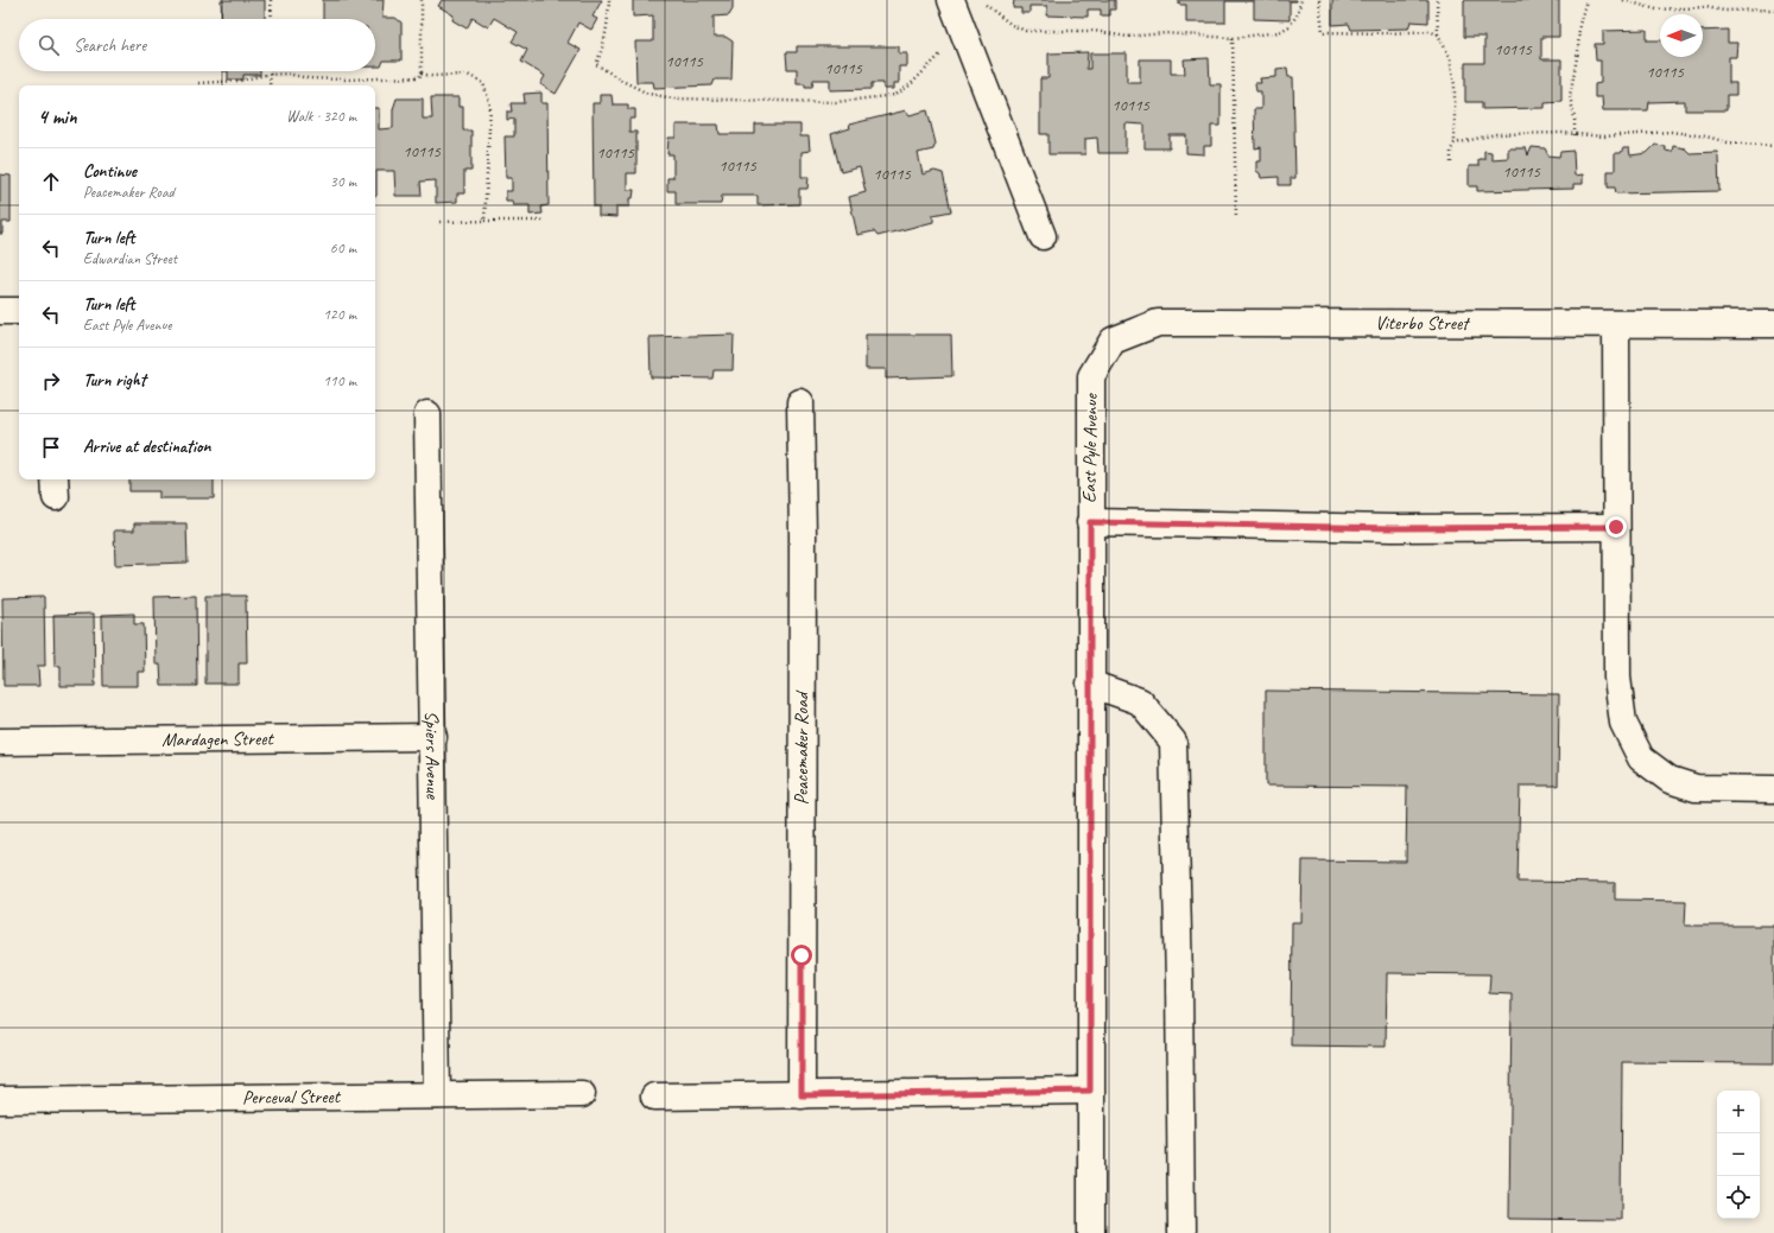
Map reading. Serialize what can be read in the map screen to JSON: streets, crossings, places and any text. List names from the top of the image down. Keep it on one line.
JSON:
{"streets":{"street":["Viterbo Street","East Pyle Avenue","Mardagen Street","Peacemaker Road","Spiers Avenue","Perceval Street"]},"crossings":[["Viterbo Street","East Pyle Avenue"],["Mardagen Street","Spiers Avenue"],["Spiers Avenue","Perceval Street"]],"house_numbers":["10115","10115","10115","10115","10115","10115","10115","10115","10115","10115"],"north":"left","page":{"search":"Search here","heading":["4 min","Walk · 320 m"],"list":[["Continue","Peacemaker Road","30 m"],["Turn left","Edwardian Street","60 m"],["Turn left","East Pyle Avenue","120 m"],["Turn right","110 m"],"Arrive at destination"],"map_buttons":["+","−"]}}
